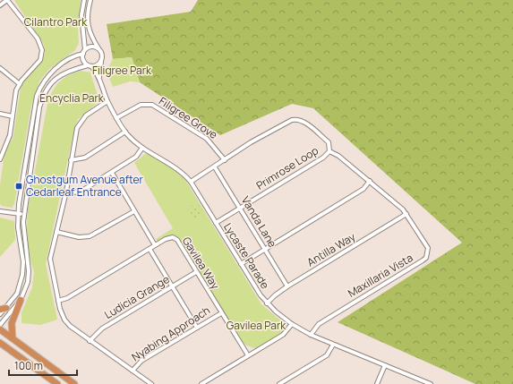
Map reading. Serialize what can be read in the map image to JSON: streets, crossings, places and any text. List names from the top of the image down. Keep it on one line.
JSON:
{"streets":{"street":["Filigree Grove","Primrose Loop","Vanda Lane","Antilla Way","Lycaste Parade","Gavilea Way","Maxillaria Vista","Ludicia Grange","Nyabing Approach"]},"crossings":[["Filigree Grove","Primrose Loop"],["Filigree Grove","Lycaste Parade"],["Primrose Loop","Vanda Lane"],["Primrose Loop","Lycaste Parade"],["Primrose Loop","Maxillaria Vista"],["Vanda Lane","Antilla Way"],["Antilla Way","Lycaste Parade"],["Antilla Way","Maxillaria Vista"],["Lycaste Parade","Maxillaria Vista"],["Gavilea Way","Ludicia Grange"],["Gavilea Way","Nyabing Approach"]],"parks":["Cilantro Park","Filigree Park","Encyclia Park","Gavilea Park"],"places":{"transit":["Ghostgum Avenue after Cedarleaf Entrance"]},"scale_bar":"100 m"}
